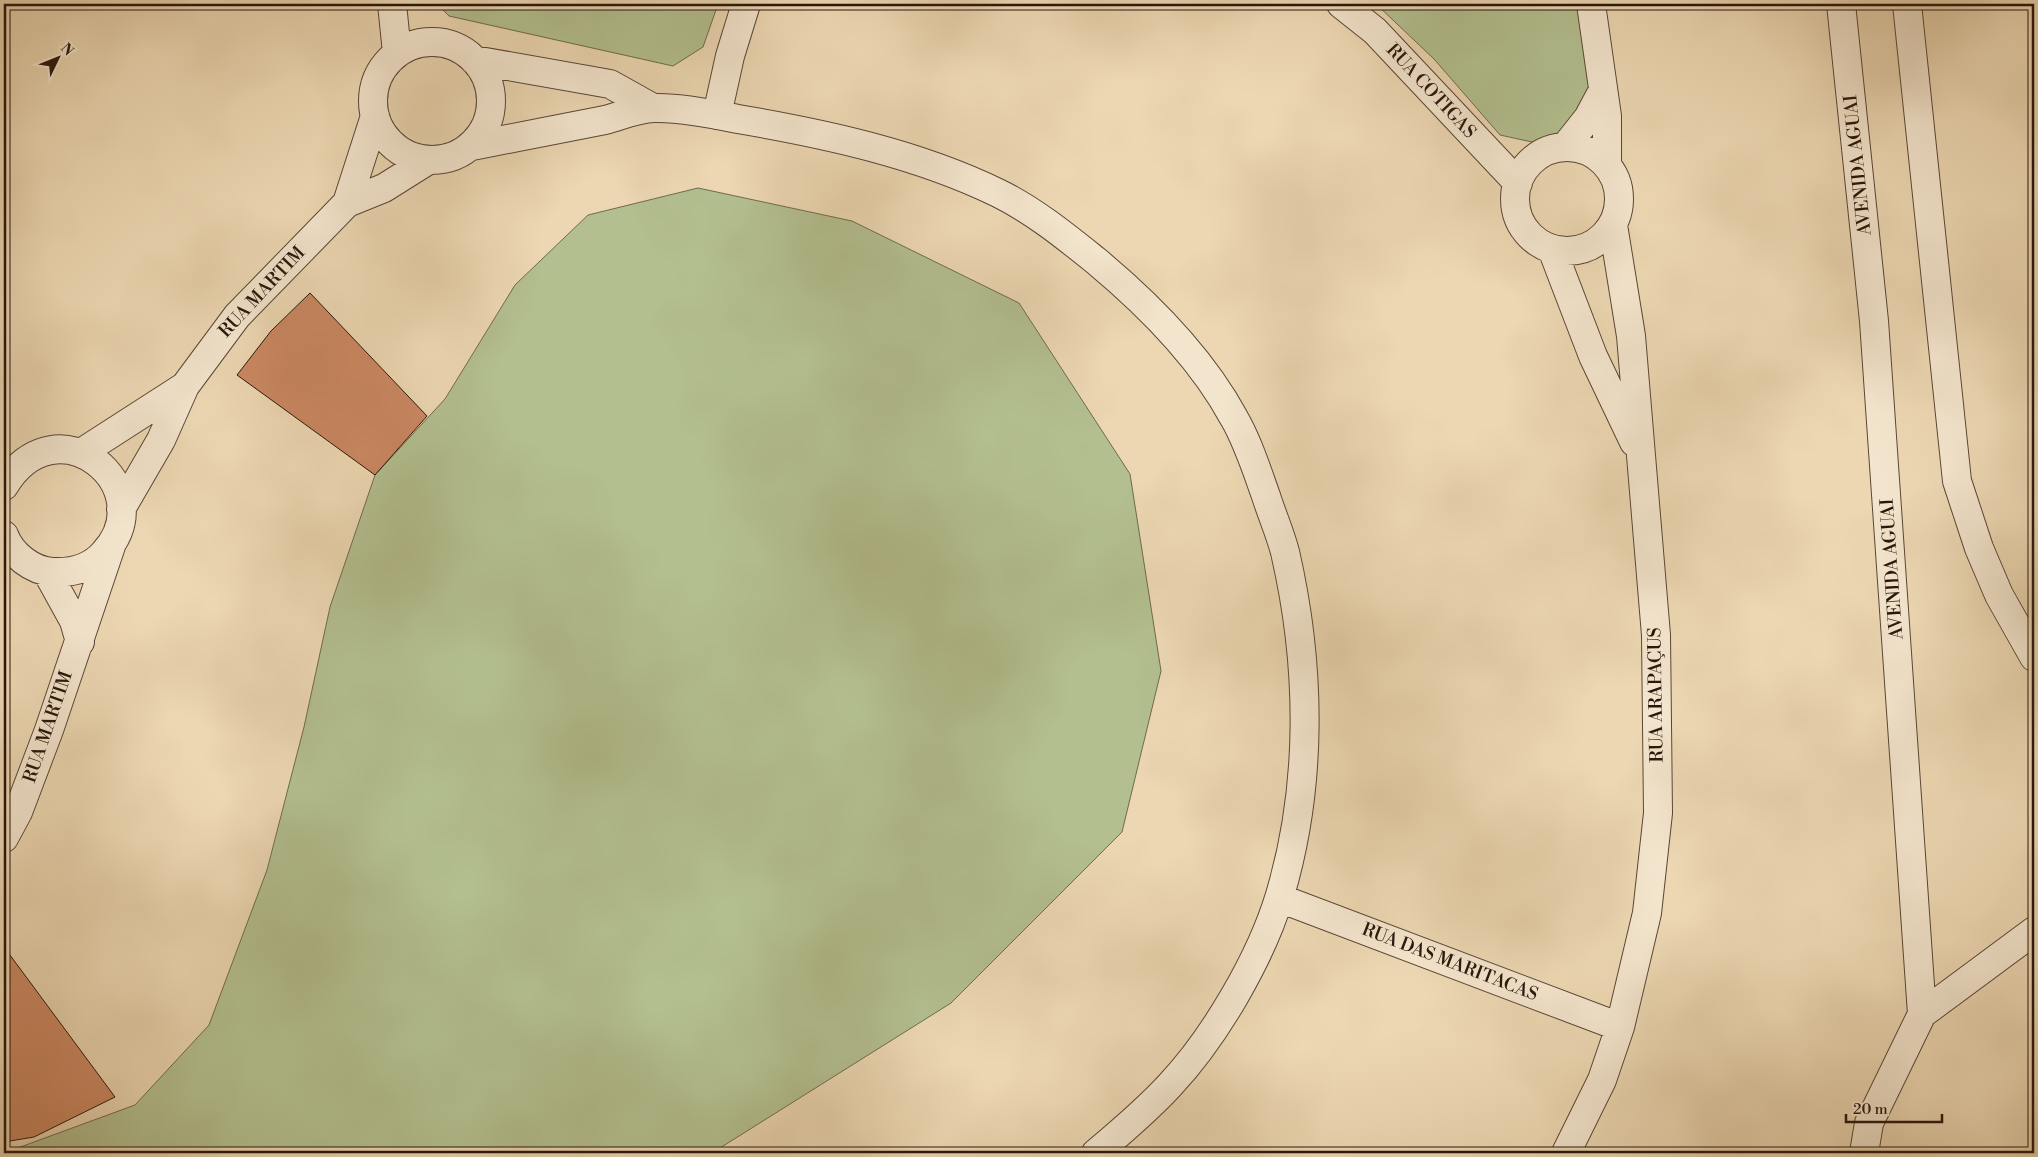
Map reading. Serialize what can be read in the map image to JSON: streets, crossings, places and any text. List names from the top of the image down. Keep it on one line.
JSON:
{"streets":{"street":["RUA COTIGAS","AVENIDA AGUAI","RUA MARTIM","RUA ARAPAÇUS","RUA DAS MARITACAS"]},"crossings":[["RUA COTIGAS","RUA ARAPAÇUS"],["RUA ARAPAÇUS","RUA DAS MARITACAS"]],"scale_bar":"20 m","north":"top right"}
